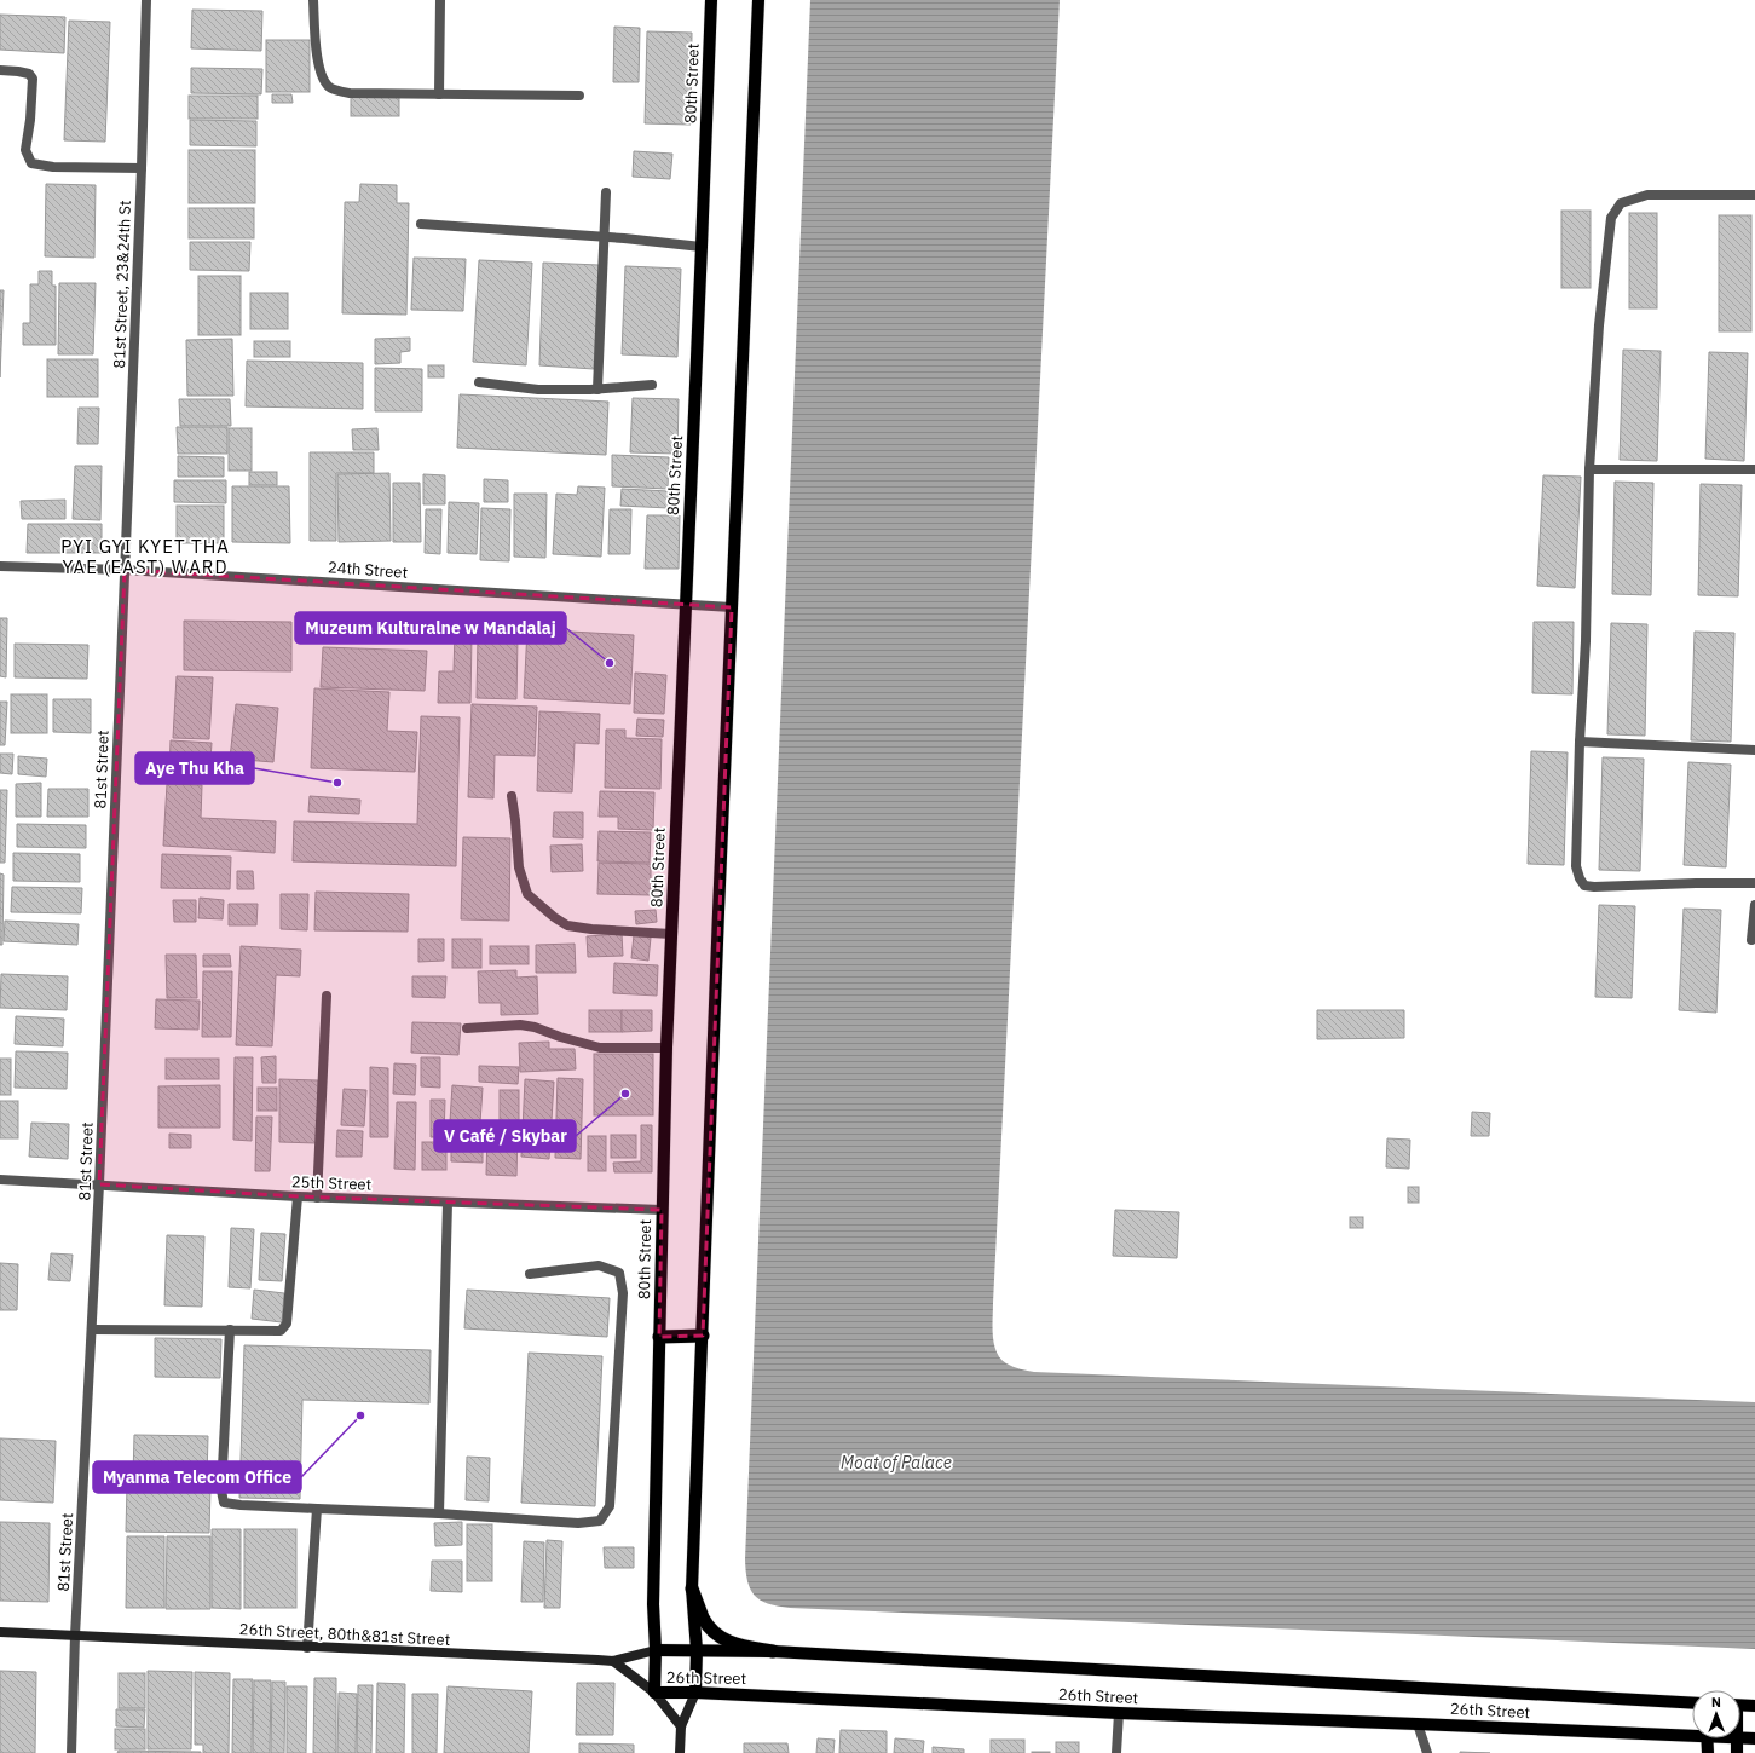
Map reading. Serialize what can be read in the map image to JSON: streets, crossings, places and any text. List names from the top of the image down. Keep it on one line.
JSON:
{"streets":{"main road":["80th Street","26th Street, 80th&81st Street","26th Street"],"street":["81st Street, 23&24th St","24th Street","81st Street","25th Street"]},"crossings":[["80th Street","24th Street"],["80th Street","25th Street"],["80th Street","26th Street"],["81st Street, 23&24th St","24th Street"],["81st Street, 23&24th St","81st Street"],["24th Street","81st Street"],["81st Street","25th Street"],["81st Street","26th Street, 80th&81st Street"],["26th Street, 80th&81st Street","26th Street"]],"districts":["PYI GYI KYET THA YAE (EAST) WARD"],"water":["Moat of Palace"],"places":["Muzeum Kulturalne w Mandalaj","Aye Thu Kha","V Café / Skybar","Myanma Telecom Office"],"north":"top"}
